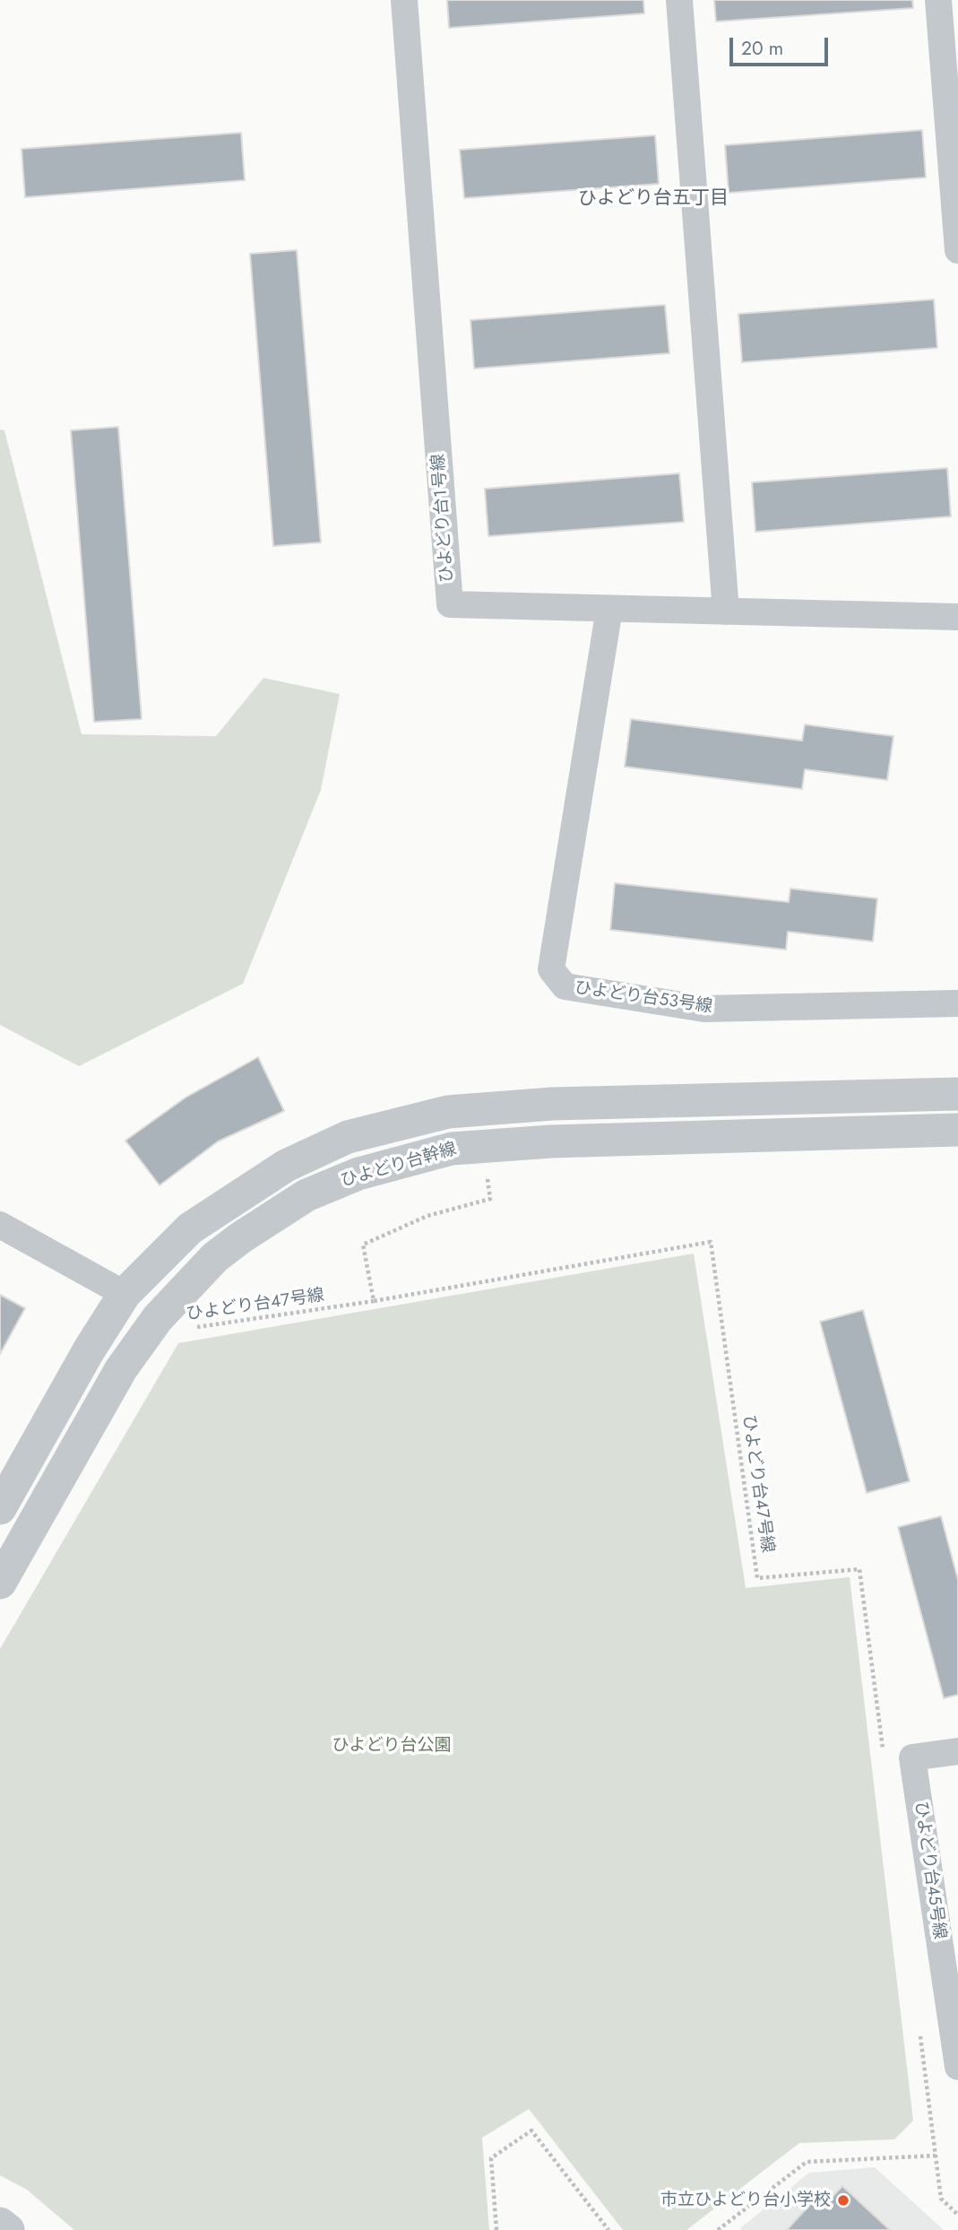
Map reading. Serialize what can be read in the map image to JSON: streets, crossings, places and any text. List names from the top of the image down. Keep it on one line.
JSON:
{"streets":{"street":["ひよどり台１号線","ひよどり台５３号線","ひよどり台幹線","ひよどり台４５号線"],"path":["ひよどり台４７号線"]},"crossings":[["ひよどり台１号線","ひよどり台５３号線"]],"districts":["ひよどり台五丁目"],"parks":["ひよどり台公園"],"places":["市立ひよどり台小学校"],"scale_bar":"20 m"}
